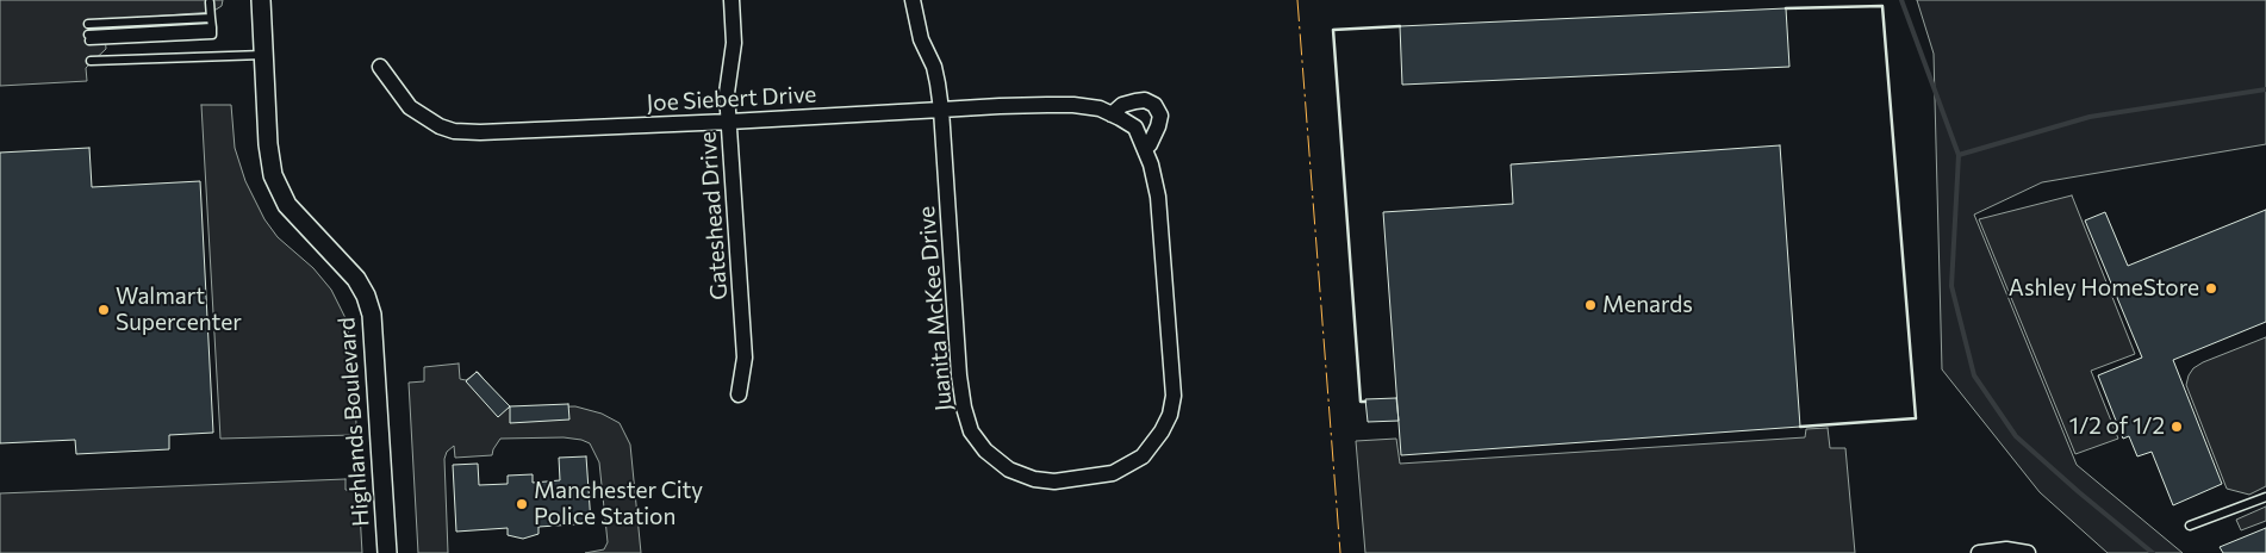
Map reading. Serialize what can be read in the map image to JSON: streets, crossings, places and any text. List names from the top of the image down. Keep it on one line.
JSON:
{"streets":{"street":["Joe Siebert Drive","Gateshead Drive","Juanita McKee Drive","Highlands Boulevard"]},"crossings":[["Joe Siebert Drive","Gateshead Drive"],["Joe Siebert Drive","Juanita McKee Drive"]],"places":["Ashley HomeStore","Menards","Walmart Supercenter","1/2 of 1/2","Manchester City Police Station"]}
